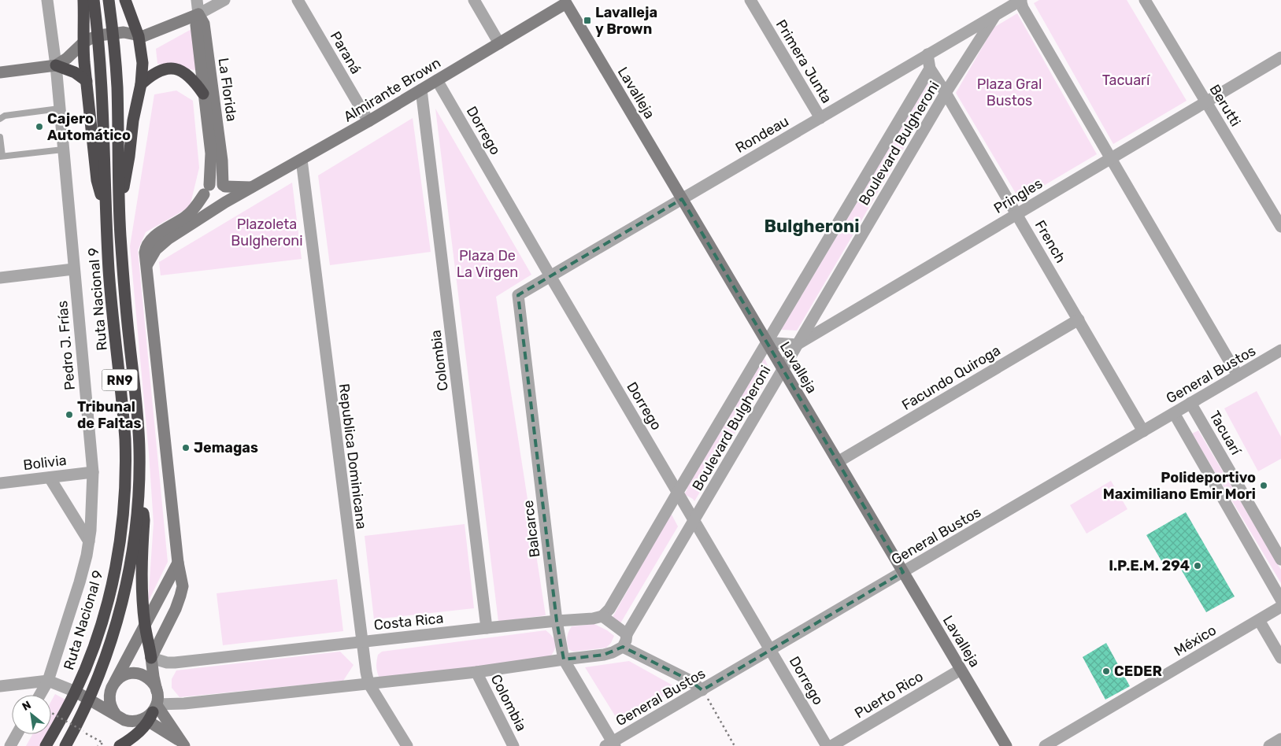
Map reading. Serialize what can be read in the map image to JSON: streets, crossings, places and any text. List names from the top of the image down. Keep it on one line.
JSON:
{"streets":{"highway":["Ruta Nacional 9","RN9"],"street":["Paraná","Primera Junta","La Florida","Almirante Brown","Lavalleja","Berutti","Dorrego","Rondeau","Boulevard Bulgheroni","Pringles","French","Pedro J. Frías","Colombia","General Bustos","Facundo Quiroga","Tacuarí","Republica Dominicana","Bolivia","Balcarce","Costa Rica","México","Puerto Rico"]},"crossings":[["Paraná","Almirante Brown"],["Primera Junta","Rondeau"],["La Florida","Almirante Brown"],["Almirante Brown","Lavalleja"],["Almirante Brown","Dorrego"],["Almirante Brown","Colombia"],["Almirante Brown","Republica Dominicana"],["Lavalleja","Rondeau"],["Lavalleja","Boulevard Bulgheroni"],["Lavalleja","General Bustos"],["Lavalleja","Facundo Quiroga"],["Lavalleja","Puerto Rico"],["Berutti","Pringles"],["Dorrego","Rondeau"],["Dorrego","Boulevard Bulgheroni"],["Dorrego","General Bustos"],["Rondeau","Boulevard Bulgheroni"],["Rondeau","Balcarce"],["Boulevard Bulgheroni","Pringles"],["Boulevard Bulgheroni","French"],["Boulevard Bulgheroni","Costa Rica"],["Pringles","French"],["French","General Bustos"],["French","Facundo Quiroga"],["Ruta Nacional 9","RN9"],["Pedro J. Frías","Bolivia"],["Colombia","Costa Rica"],["General Bustos","Tacuarí"],["General Bustos","Balcarce"],["Republica Dominicana","Costa Rica"],["Balcarce","Costa Rica"]],"districts":["Bulgheroni"],"parks":["Tacuarí","Plaza Gral Bustos","Plazoleta Bulgheroni","Plaza De La Virgen"],"places":{"transit":["Lavalleja y Brown"],"other":["Cajero Automático","Tribunal de Faltas","Jemagas","Polideportivo Maximiliano Emir Mori","I.P.E.M. 294","CEDER"]},"north":"top left"}
